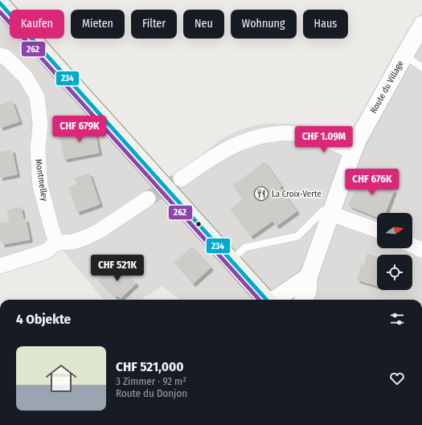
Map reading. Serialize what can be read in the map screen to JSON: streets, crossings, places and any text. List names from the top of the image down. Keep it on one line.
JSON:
{"streets":{"street":["Route du Village","Montmelley"]},"places":{"restaurant":["La Croix-Verte"]},"lines":["transit line 234","transit line 262"],"north":"right","page":{"chip":["Kaufen","Mieten","Filter","Neu","Wohnung","Haus"],"price":["CHF 679K","CHF 1.09M","CHF 676K","CHF 521K"],"heading":"4 Objekte","list":[{"name":"CHF 521,000","note":"3 Zimmer · 92 m² · Route du Donjon"}]}}
